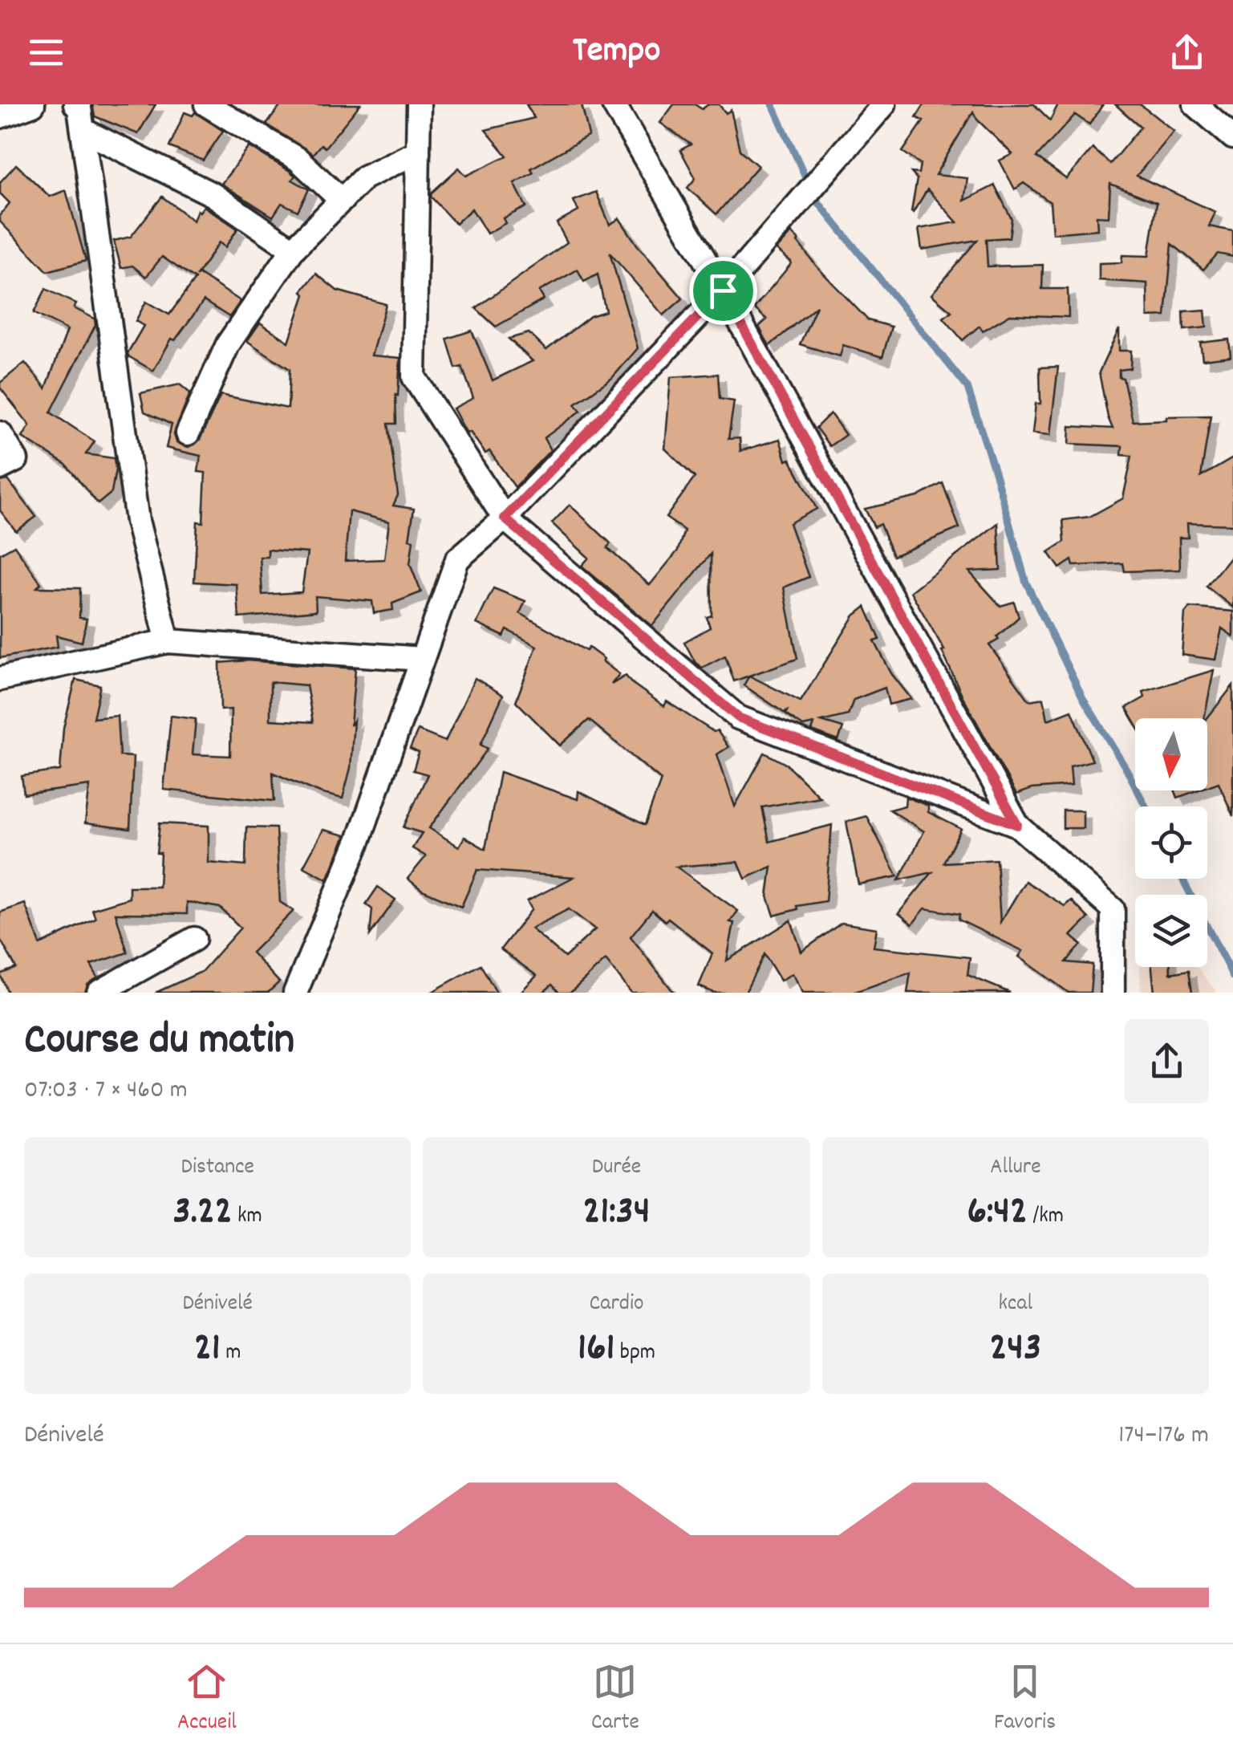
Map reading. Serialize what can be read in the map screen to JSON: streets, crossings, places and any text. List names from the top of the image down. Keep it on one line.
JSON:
{"north":"bottom","page":{"header":"Tempo","heading":["Course du matin","07:03 · 7 × 460 m"],"stats":[["Distance","3.22 km"],["Durée","21:34"],["Allure","6:42 /km"],["Dénivelé","21 m"],["Cardio","161 bpm"],["kcal","243"]],"chart":["Dénivelé","174–176 m"],"tabs":["Accueil","Carte","Favoris"]}}
